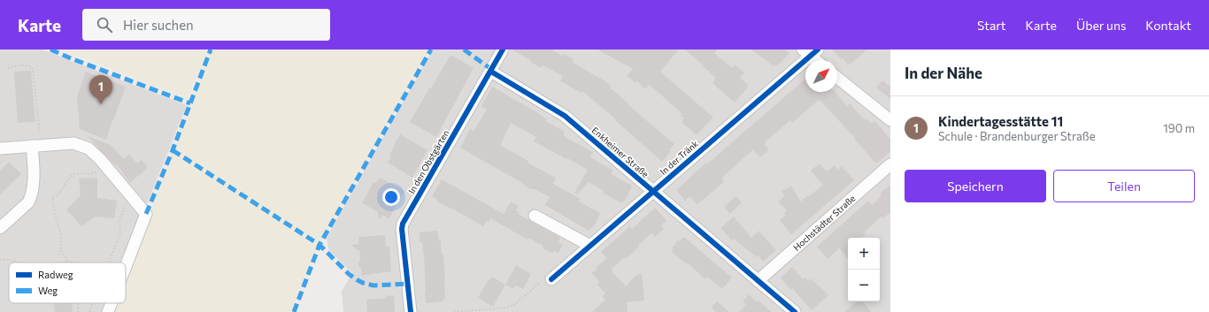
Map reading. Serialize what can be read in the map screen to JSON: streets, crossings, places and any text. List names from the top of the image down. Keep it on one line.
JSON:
{"streets":{"street":["Enkheimer Straße","In der Tränk","In den Obstgärten","Hochstädter Straße"]},"crossings":[["Enkheimer Straße","In der Tränk"],["Enkheimer Straße","In den Obstgärten"],["Enkheimer Straße","Hochstädter Straße"]],"legend":["Radweg","Weg"],"north":"top right","page":{"header":"Karte","search":"Hier suchen","nav":["Start","Karte","Über uns","Kontakt"],"heading":"In der Nähe","pins":"1","list":[{"mark":"1","name":"Kindertagesstätte 11","note":"Schule · Brandenburger Straße","value":"190 m"}],"buttons":["Speichern","Teilen"],"map_buttons":["+","−"]}}
